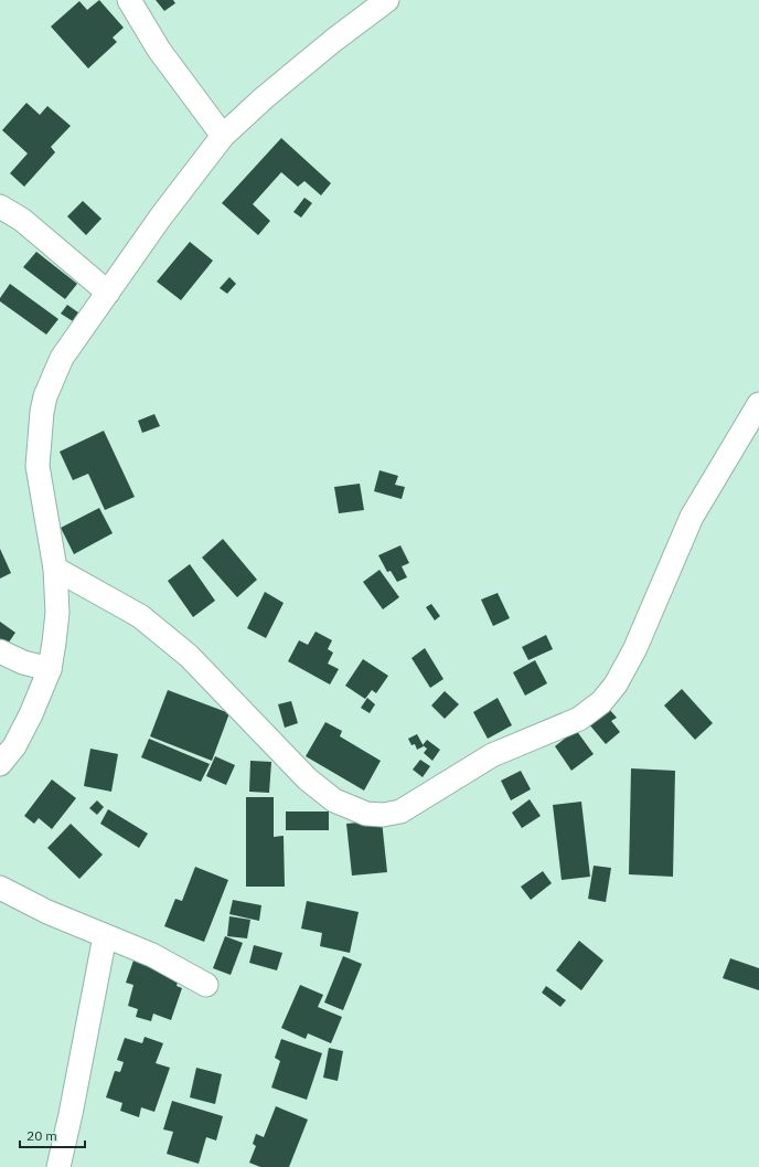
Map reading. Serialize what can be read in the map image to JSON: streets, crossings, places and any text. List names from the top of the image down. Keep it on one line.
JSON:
{"scale_bar":"20 m"}
